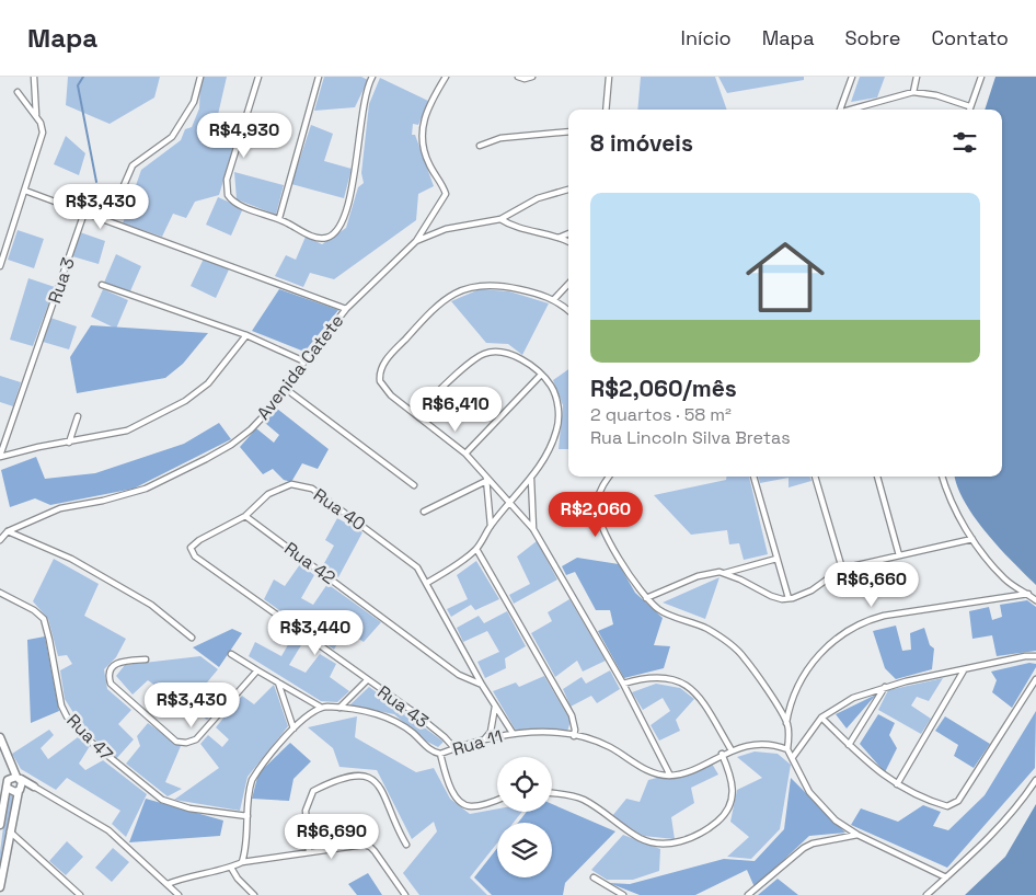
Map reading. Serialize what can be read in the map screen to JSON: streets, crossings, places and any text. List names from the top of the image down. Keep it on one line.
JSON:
{"streets":{"street":["Rua 3","Avenida Catete","Rua 40","Rua 42","Rua 43","Rua 47","Rua 11"]},"crossings":[["Rua 40","Rua 42"],["Rua 40","Rua 43"],["Rua 40","Rua 11"],["Rua 43","Rua 11"]],"page":{"header":"Mapa","nav":["Início","Mapa","Sobre","Contato"],"heading":"8 imóveis","price":["R$4,930","R$3,430","R$6,410","R$2,060","R$6,660","R$3,440","R$3,430","R$6,690"],"list":[{"name":"R$2,060/mês","note":"2 quartos · 58 m² · Rua Lincoln Silva Bretas"}]}}
